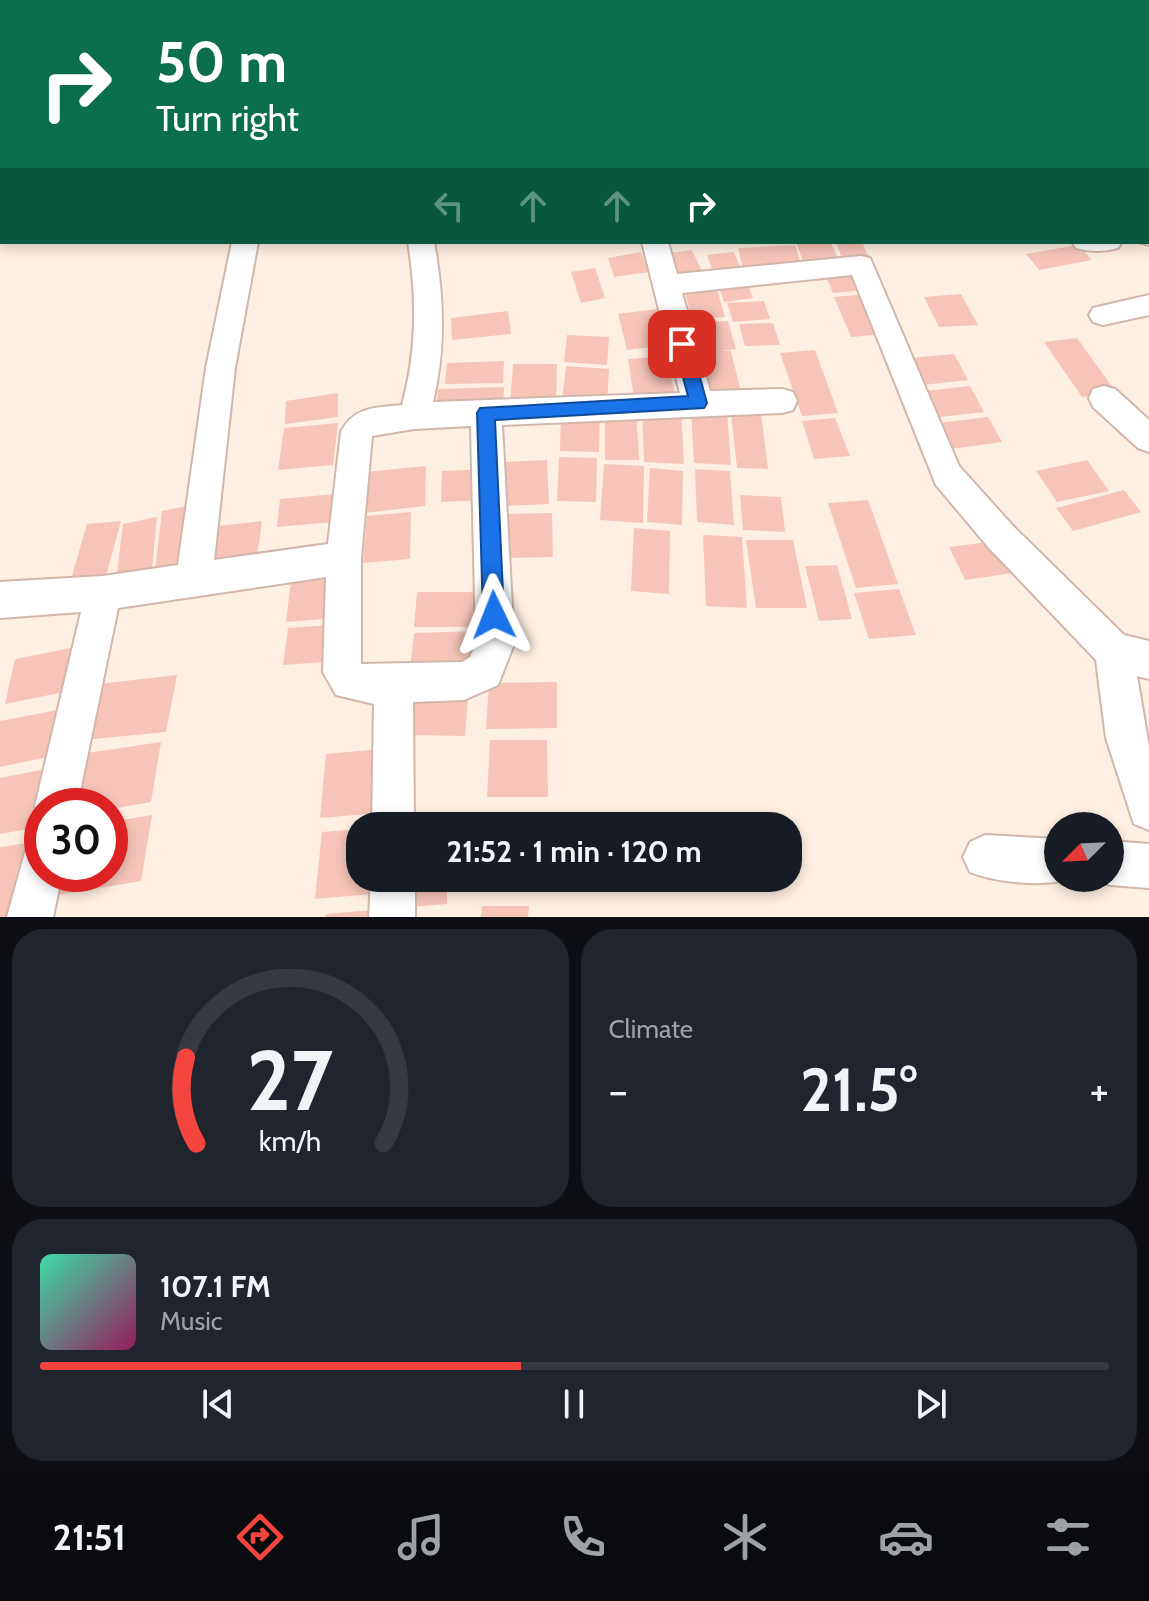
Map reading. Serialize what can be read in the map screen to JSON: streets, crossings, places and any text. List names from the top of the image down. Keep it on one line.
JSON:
{"north":"bottom left","page":{"turn":["50 m","Turn right"],"limit":"30","trip":"21:52 · 1 min · 120 m","tile":"Climate","heat":["−","21.5°","+"],"song":["107.1 FM","Music"],"tabs":"21:51","gauge":["27","km/h"]}}
